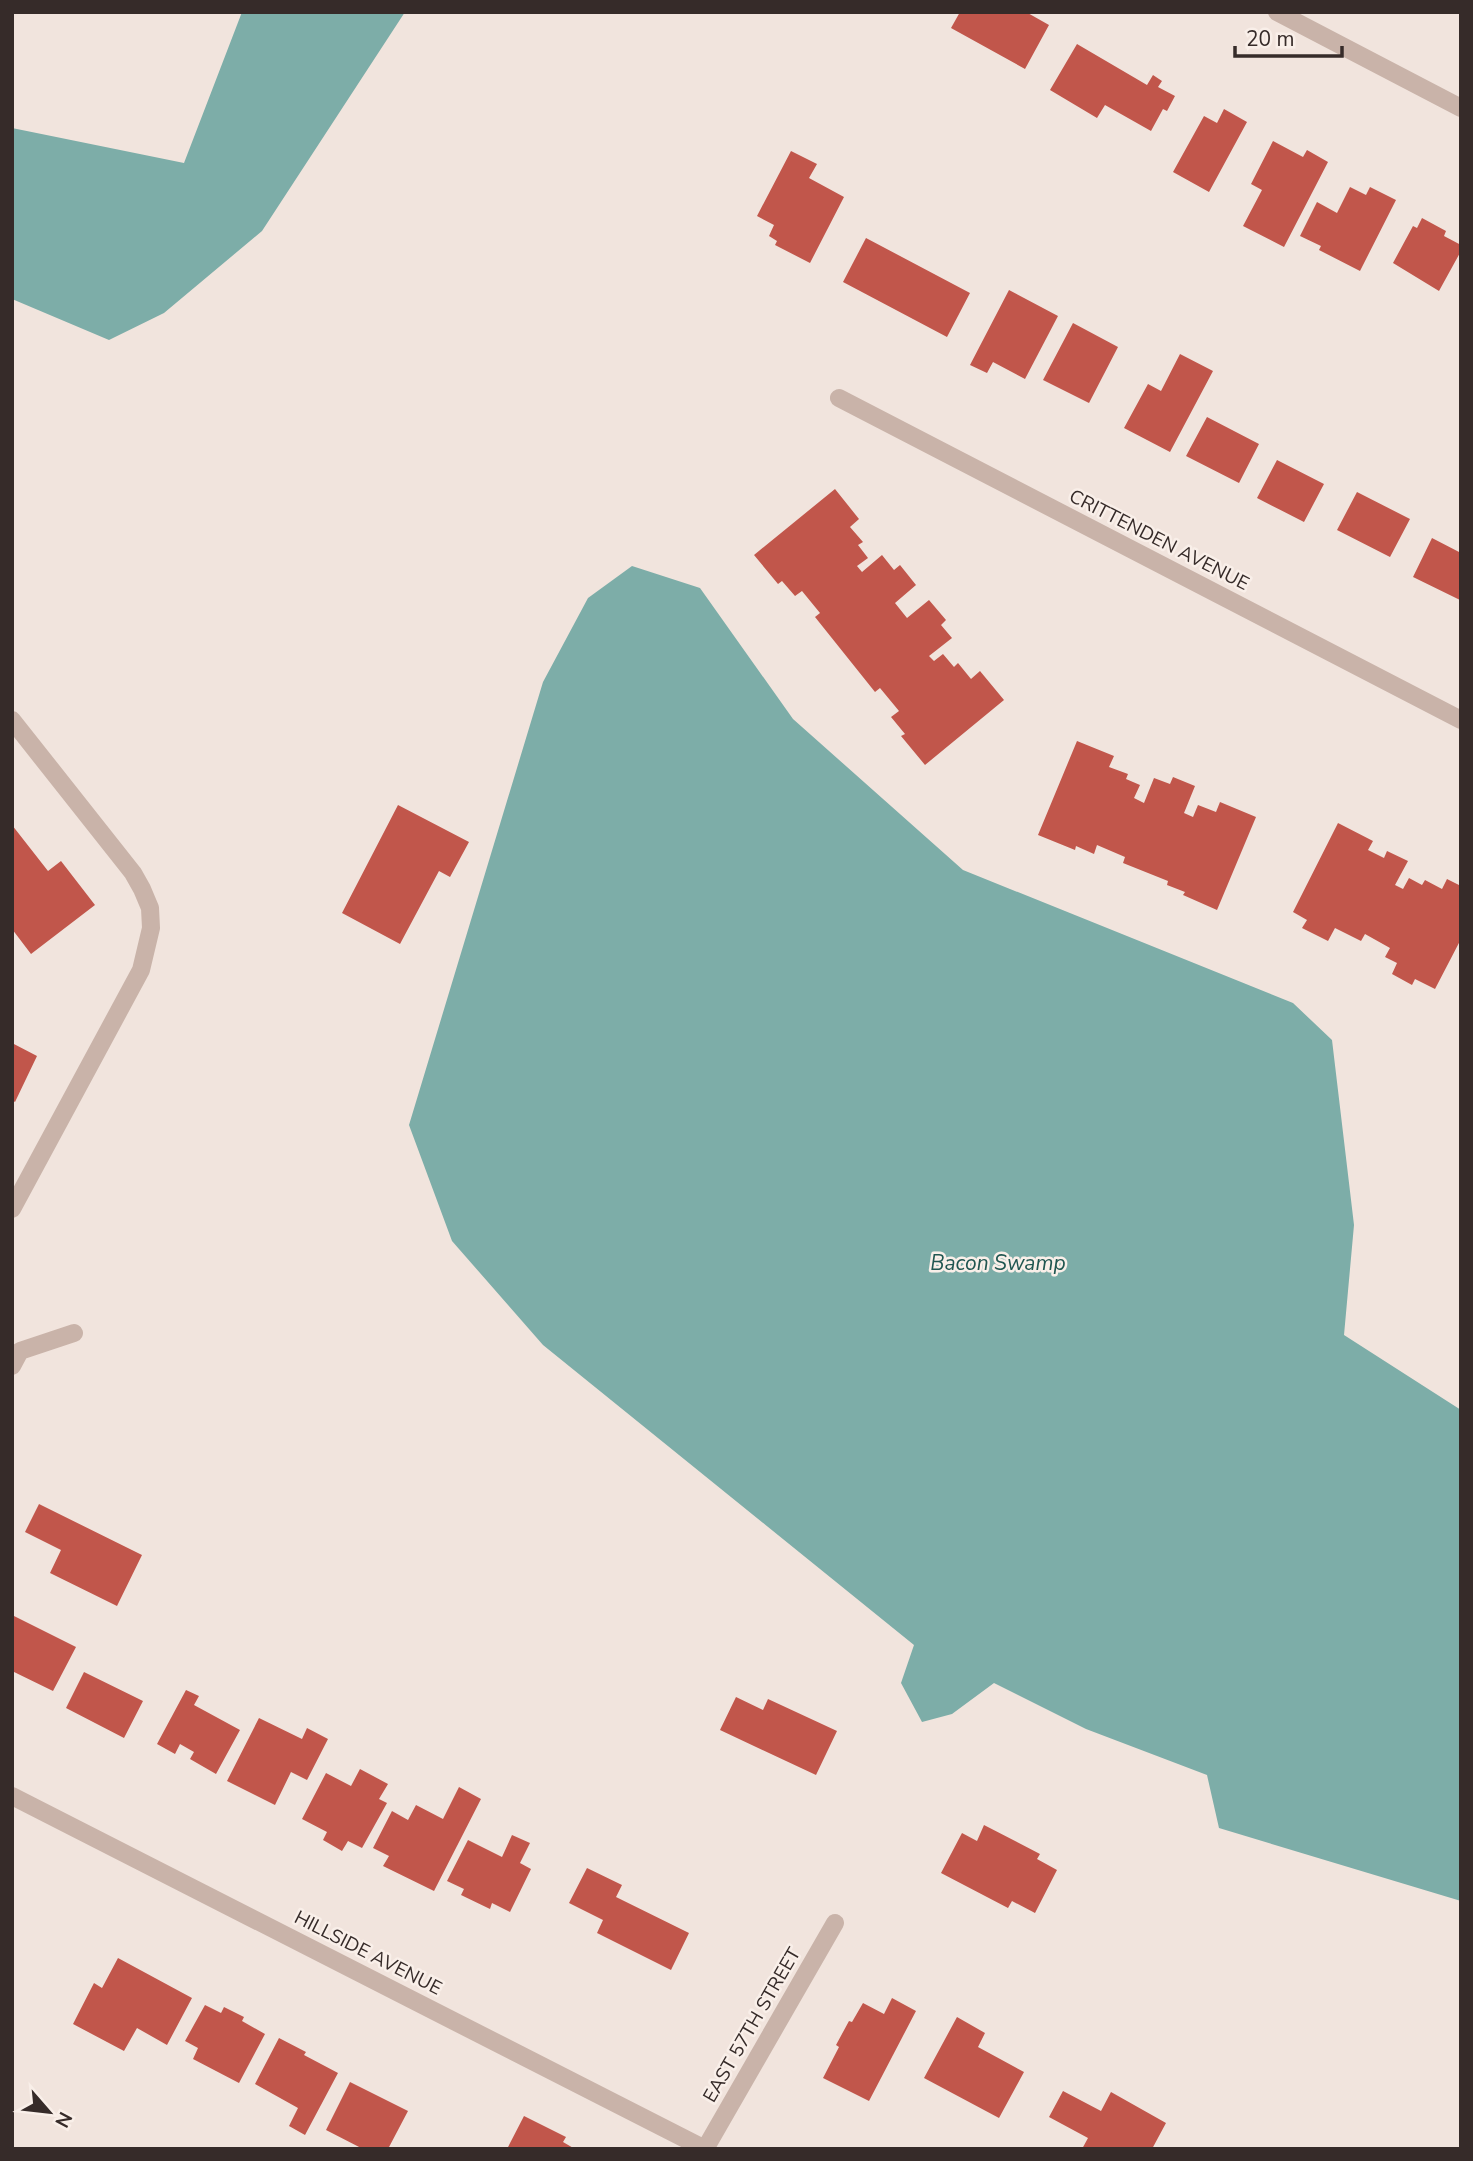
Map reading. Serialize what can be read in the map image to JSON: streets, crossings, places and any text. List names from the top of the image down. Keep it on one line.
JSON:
{"streets":{"street":["CRITTENDEN AVENUE","HILLSIDE AVENUE","EAST 57TH STREET"]},"crossings":[["HILLSIDE AVENUE","EAST 57TH STREET"]],"water":["Bacon Swamp"],"scale_bar":"20 m","north":"bottom right"}
